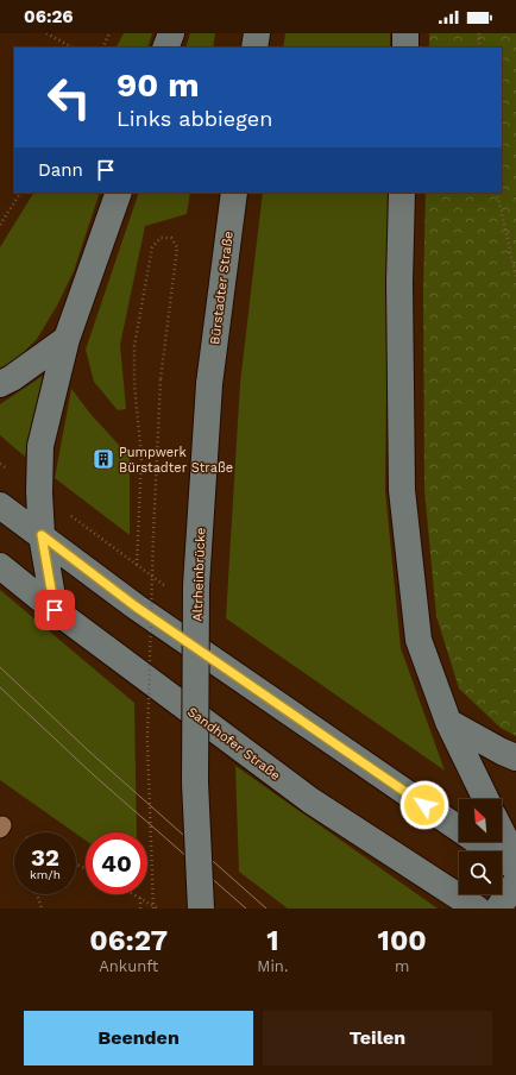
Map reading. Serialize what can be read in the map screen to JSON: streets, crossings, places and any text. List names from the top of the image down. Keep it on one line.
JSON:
{"streets":{"main road":["Bürstadter Straße","Altrheinbrücke","Sandhofer Straße"]},"crossings":[["Bürstadter Straße","Altrheinbrücke"]],"places":{"building":["Pumpwerk Bürstadter Straße"]},"north":"top left","page":{"status":"06:26","turn":["90 m","Links abbiegen"],"then":"Dann","speed":"32 km/h","limit":"40","eta":["06:27","Ankunft","1","Min.","100","m"],"buttons":["Beenden","Teilen"]}}
